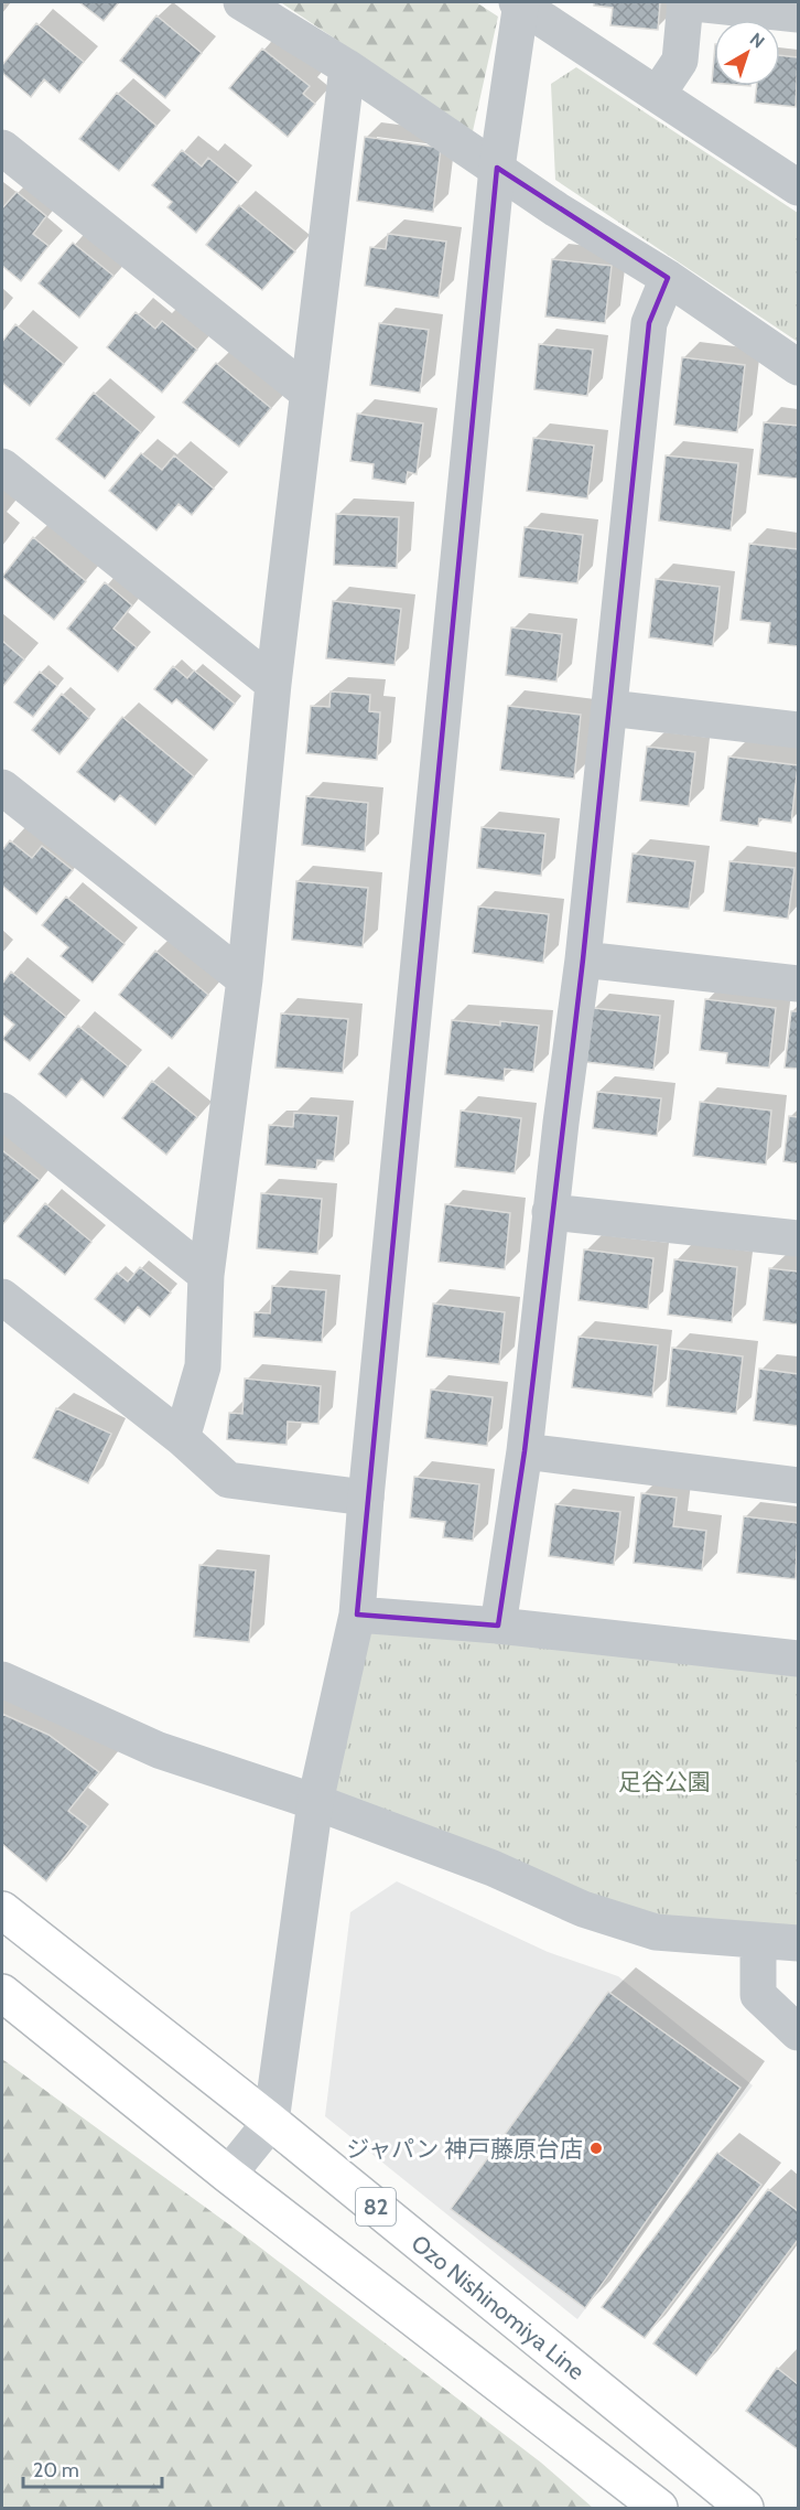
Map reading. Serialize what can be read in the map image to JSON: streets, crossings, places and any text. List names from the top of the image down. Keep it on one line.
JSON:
{"streets":{"main road":["82","Ozo Nishinomiya Line"]},"parks":["足谷公園"],"places":["ジャパン 神戸藤原台店"],"scale_bar":"20 m","north":"top right"}
